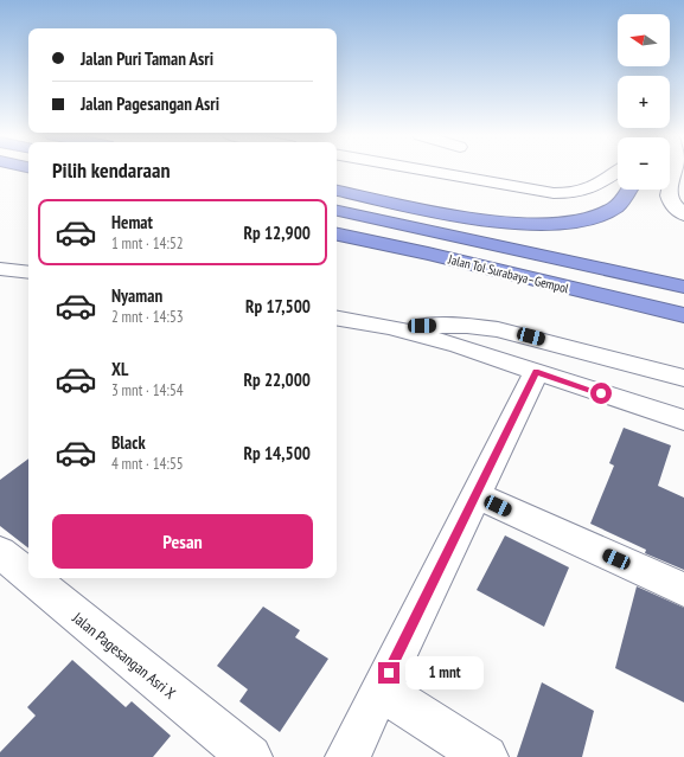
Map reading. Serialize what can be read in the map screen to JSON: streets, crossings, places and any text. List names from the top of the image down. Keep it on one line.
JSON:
{"streets":{"highway":["Jalan Tol Surabaya–Gempol"],"street":["Jalan Pagesangan Asri X"]},"north":"left","page":{"map_buttons":["+","−"],"banner":["Jalan Puri Taman Asri","Jalan Pagesangan Asri"],"heading":"Pilih kendaraan","list":[{"name":"Hemat","note":"1 mnt · 14:52","value":"Rp 12,900"},{"name":"Nyaman","note":"2 mnt · 14:53","value":"Rp 17,500"},{"name":"XL","note":"3 mnt · 14:54","value":"Rp 22,000"},{"name":"Black","note":"4 mnt · 14:55","value":"Rp 14,500"}],"buttons":"Pesan","bubble":"1 mnt"}}
